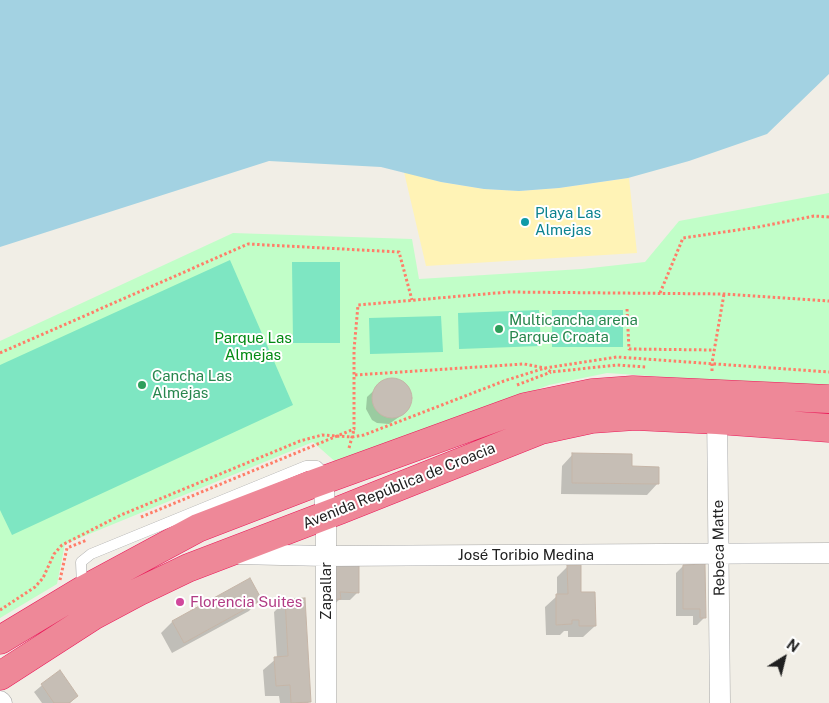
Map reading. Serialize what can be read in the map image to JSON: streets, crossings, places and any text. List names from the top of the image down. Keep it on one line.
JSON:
{"streets":{"highway":["Avenida República de Croacia"],"street":["Rebeca Matte","José Toribio Medina","Zapallar"]},"crossings":[["Avenida República de Croacia","Rebeca Matte"],["Avenida República de Croacia","José Toribio Medina"],["Avenida República de Croacia","Zapallar"],["Rebeca Matte","José Toribio Medina"],["José Toribio Medina","Zapallar"]],"parks":["Parque Las Almejas"],"places":["Playa Las Almejas","Multicancha arena Parque Croata","Cancha Las Almejas","Florencia Suites"],"north":"top right"}
